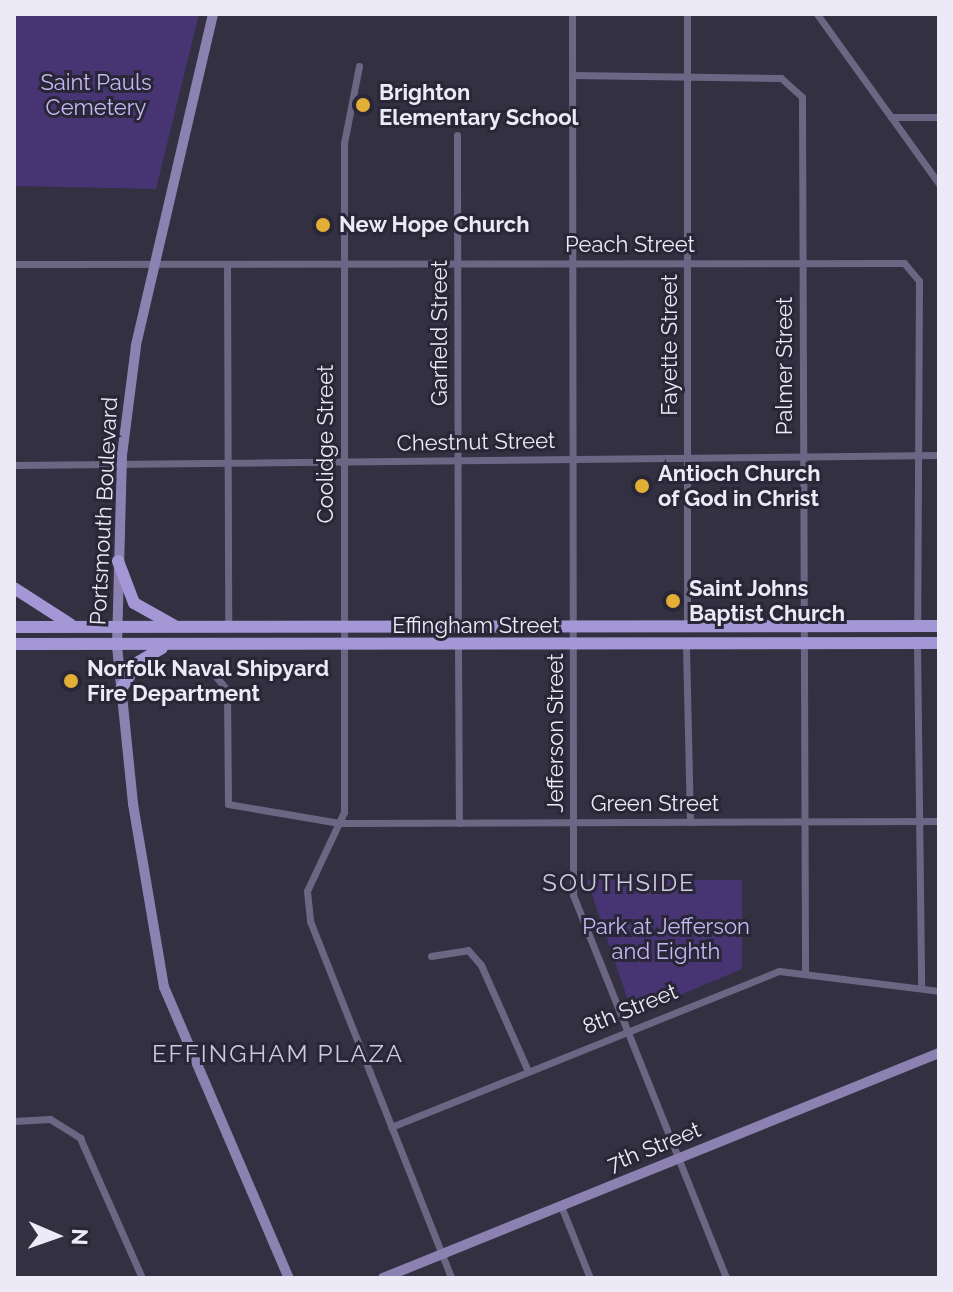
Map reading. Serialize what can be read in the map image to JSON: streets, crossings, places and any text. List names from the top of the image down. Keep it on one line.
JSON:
{"streets":{"main road":["Portsmouth Boulevard","Effingham Street","7th Street"],"street":["Peach Street","Garfield Street","Fayette Street","Palmer Street","Chestnut Street","Coolidge Street","Jefferson Street","Green Street","8th Street"]},"crossings":[["Peach Street","Garfield Street"],["Peach Street","Fayette Street"],["Peach Street","Palmer Street"],["Peach Street","Chestnut Street"],["Peach Street","Coolidge Street"],["Peach Street","Portsmouth Boulevard"],["Peach Street","Jefferson Street"],["Garfield Street","Chestnut Street"],["Garfield Street","Effingham Street"],["Fayette Street","Palmer Street"],["Fayette Street","Chestnut Street"],["Fayette Street","Effingham Street"],["Palmer Street","Chestnut Street"],["Palmer Street","Effingham Street"],["Palmer Street","Green Street"],["Palmer Street","8th Street"],["Chestnut Street","Coolidge Street"],["Chestnut Street","Portsmouth Boulevard"],["Chestnut Street","Jefferson Street"],["Coolidge Street","Effingham Street"],["Coolidge Street","Green Street"],["Portsmouth Boulevard","Effingham Street"],["Effingham Street","Jefferson Street"],["Jefferson Street","Green Street"],["Jefferson Street","8th Street"],["Jefferson Street","7th Street"]],"districts":["SOUTHSIDE","EFFINGHAM PLAZA"],"parks":["Saint Pauls Cemetery","Park at Jefferson and Eighth"],"places":["Brighton Elementary School","New Hope Church","Antioch Church of God in Christ","Saint Johns Baptist Church","Norfolk Naval Shipyard Fire Department"],"north":"right"}
